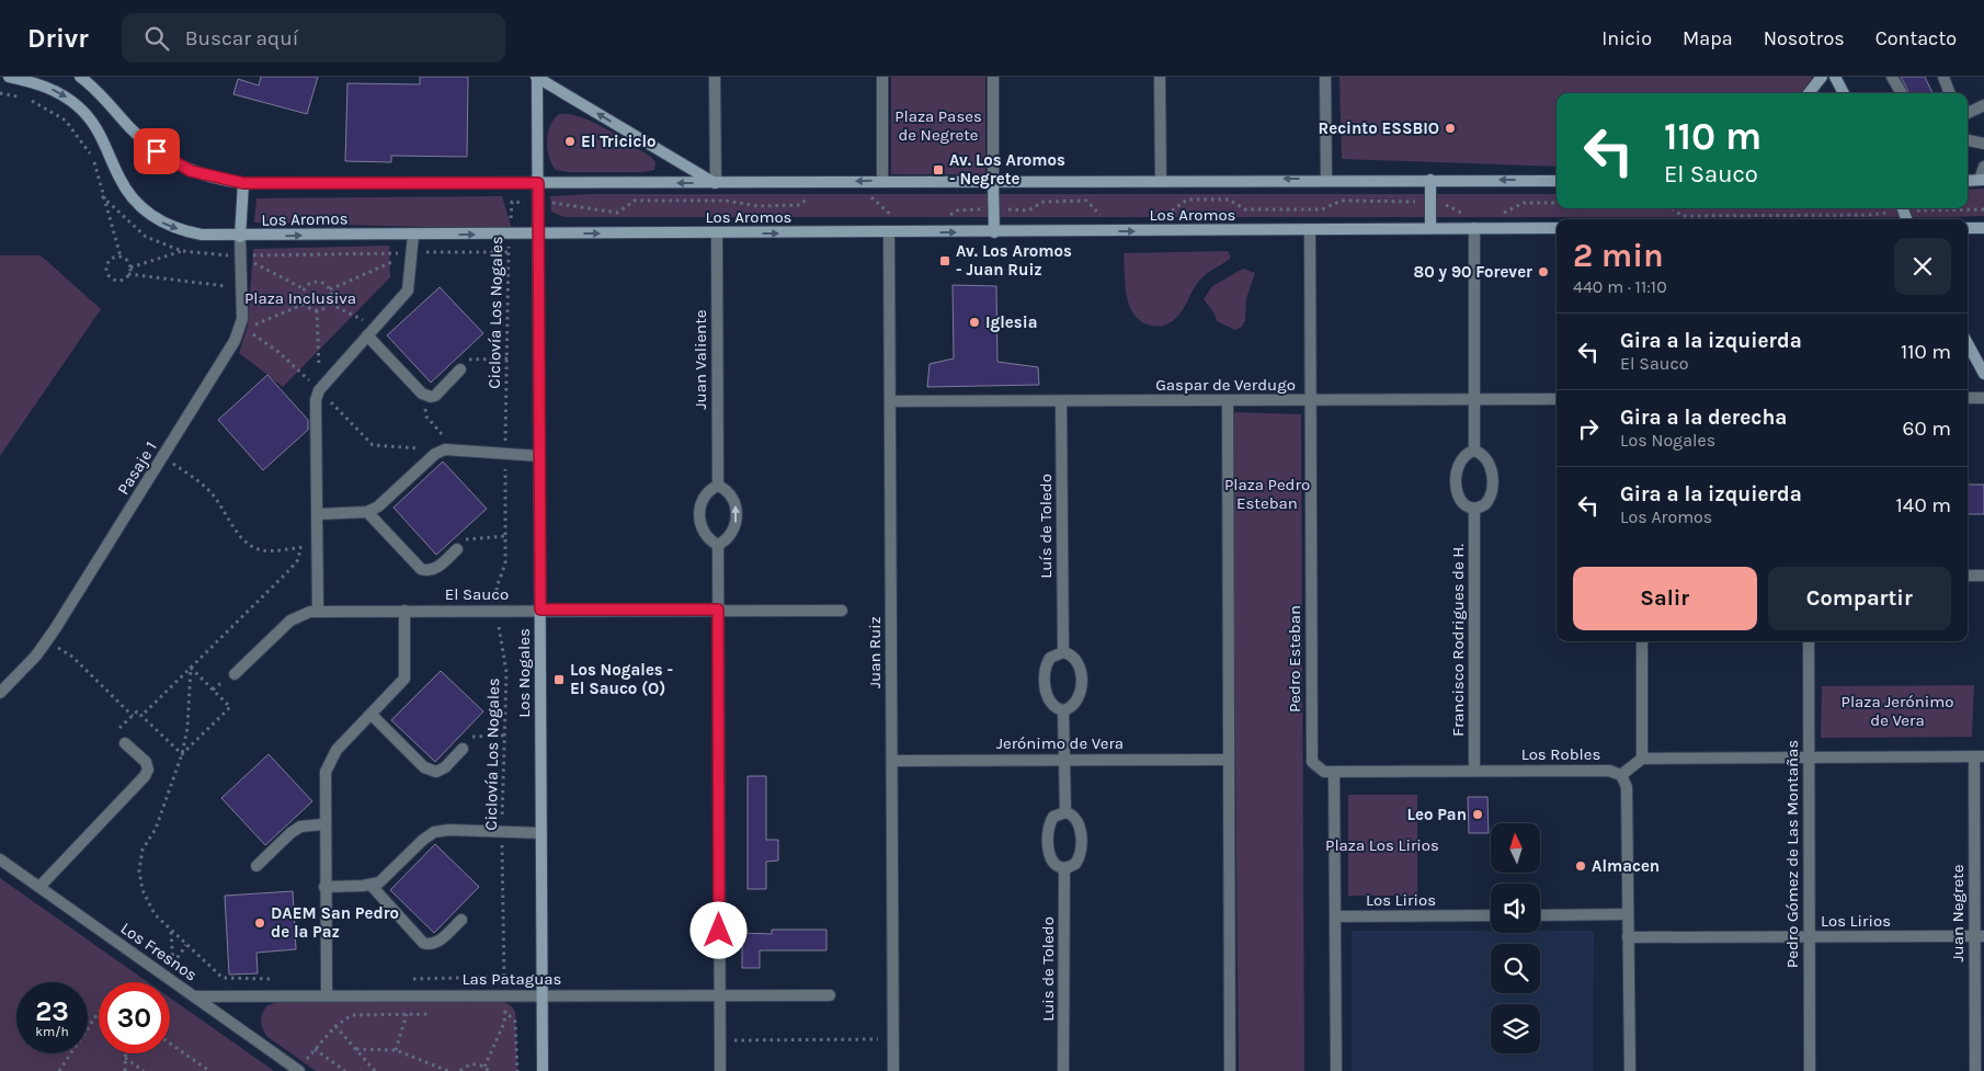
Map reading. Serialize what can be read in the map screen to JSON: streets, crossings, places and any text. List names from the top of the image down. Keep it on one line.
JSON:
{"streets":{"main road":["Los Aromos","Los Nogales"],"street":["Juan Valiente","Gaspar de Verdugo","Pasaje 1","Luís de Toledo","El Sauco","Francisco Rodrigues de H.","Juan Ruiz","Pedro Esteban","Jerónimo de Vera","Los Robles","Pedro Gómez de Las Montañas","Los Lirios","Juan Negrete","Los Fresnos","Luis de Toledo","Las Pataguas"],"path":["Ciclovía Los Nogales"]},"crossings":[["Los Aromos","Ciclovía Los Nogales"],["Los Aromos","Juan Valiente"],["Los Aromos","Pasaje 1"],["Los Aromos","Juan Ruiz"],["Los Aromos","Pedro Esteban"],["Los Aromos","Los Nogales"],["Ciclovía Los Nogales","El Sauco"],["Ciclovía Los Nogales","Los Nogales"],["Ciclovía Los Nogales","Las Pataguas"],["Gaspar de Verdugo","Luís de Toledo"],["Gaspar de Verdugo","Juan Ruiz"],["Gaspar de Verdugo","Pedro Esteban"],["El Sauco","Los Nogales"],["Francisco Rodrigues de H.","Los Robles"],["Juan Ruiz","Jerónimo de Vera"],["Pedro Esteban","Los Robles"],["Los Nogales","Las Pataguas"],["Los Robles","Los Lirios"],["Pedro Gómez de Las Montañas","Los Lirios"],["Los Lirios","Juan Negrete"],["Los Fresnos","Las Pataguas"]],"parks":["Plaza Pases de Negrete","Plaza Inclusiva","Plaza Pedro Esteban","Plaza Jerónimo de Vera","Plaza Los Lirios"],"places":{"other":["Recinto ESSBIO","El Triciclo","80 y 90 Forever","Iglesia","Leo Pan","Almacen","DAEM San Pedro de la Paz"],"transit":["Av. Los Aromos - Negrete","Av. Los Aromos - Juan Ruiz","Los Nogales - El Sauco (O)"]},"north":"top","page":{"header":"Drivr","search":"Buscar aquí","nav":["Inicio","Mapa","Nosotros","Contacto"],"turn":["110 m","El Sauco"],"heading":["2 min","440 m · 11:10"],"list":[{"name":"Gira a la izquierda","note":"El Sauco","value":"110 m"},{"name":"Gira a la derecha","note":"Los Nogales","value":"60 m"},{"name":"Gira a la izquierda","note":"Los Aromos","value":"140 m"}],"buttons":["Salir","Compartir"],"speed":"23 km/h","limit":"30"}}
